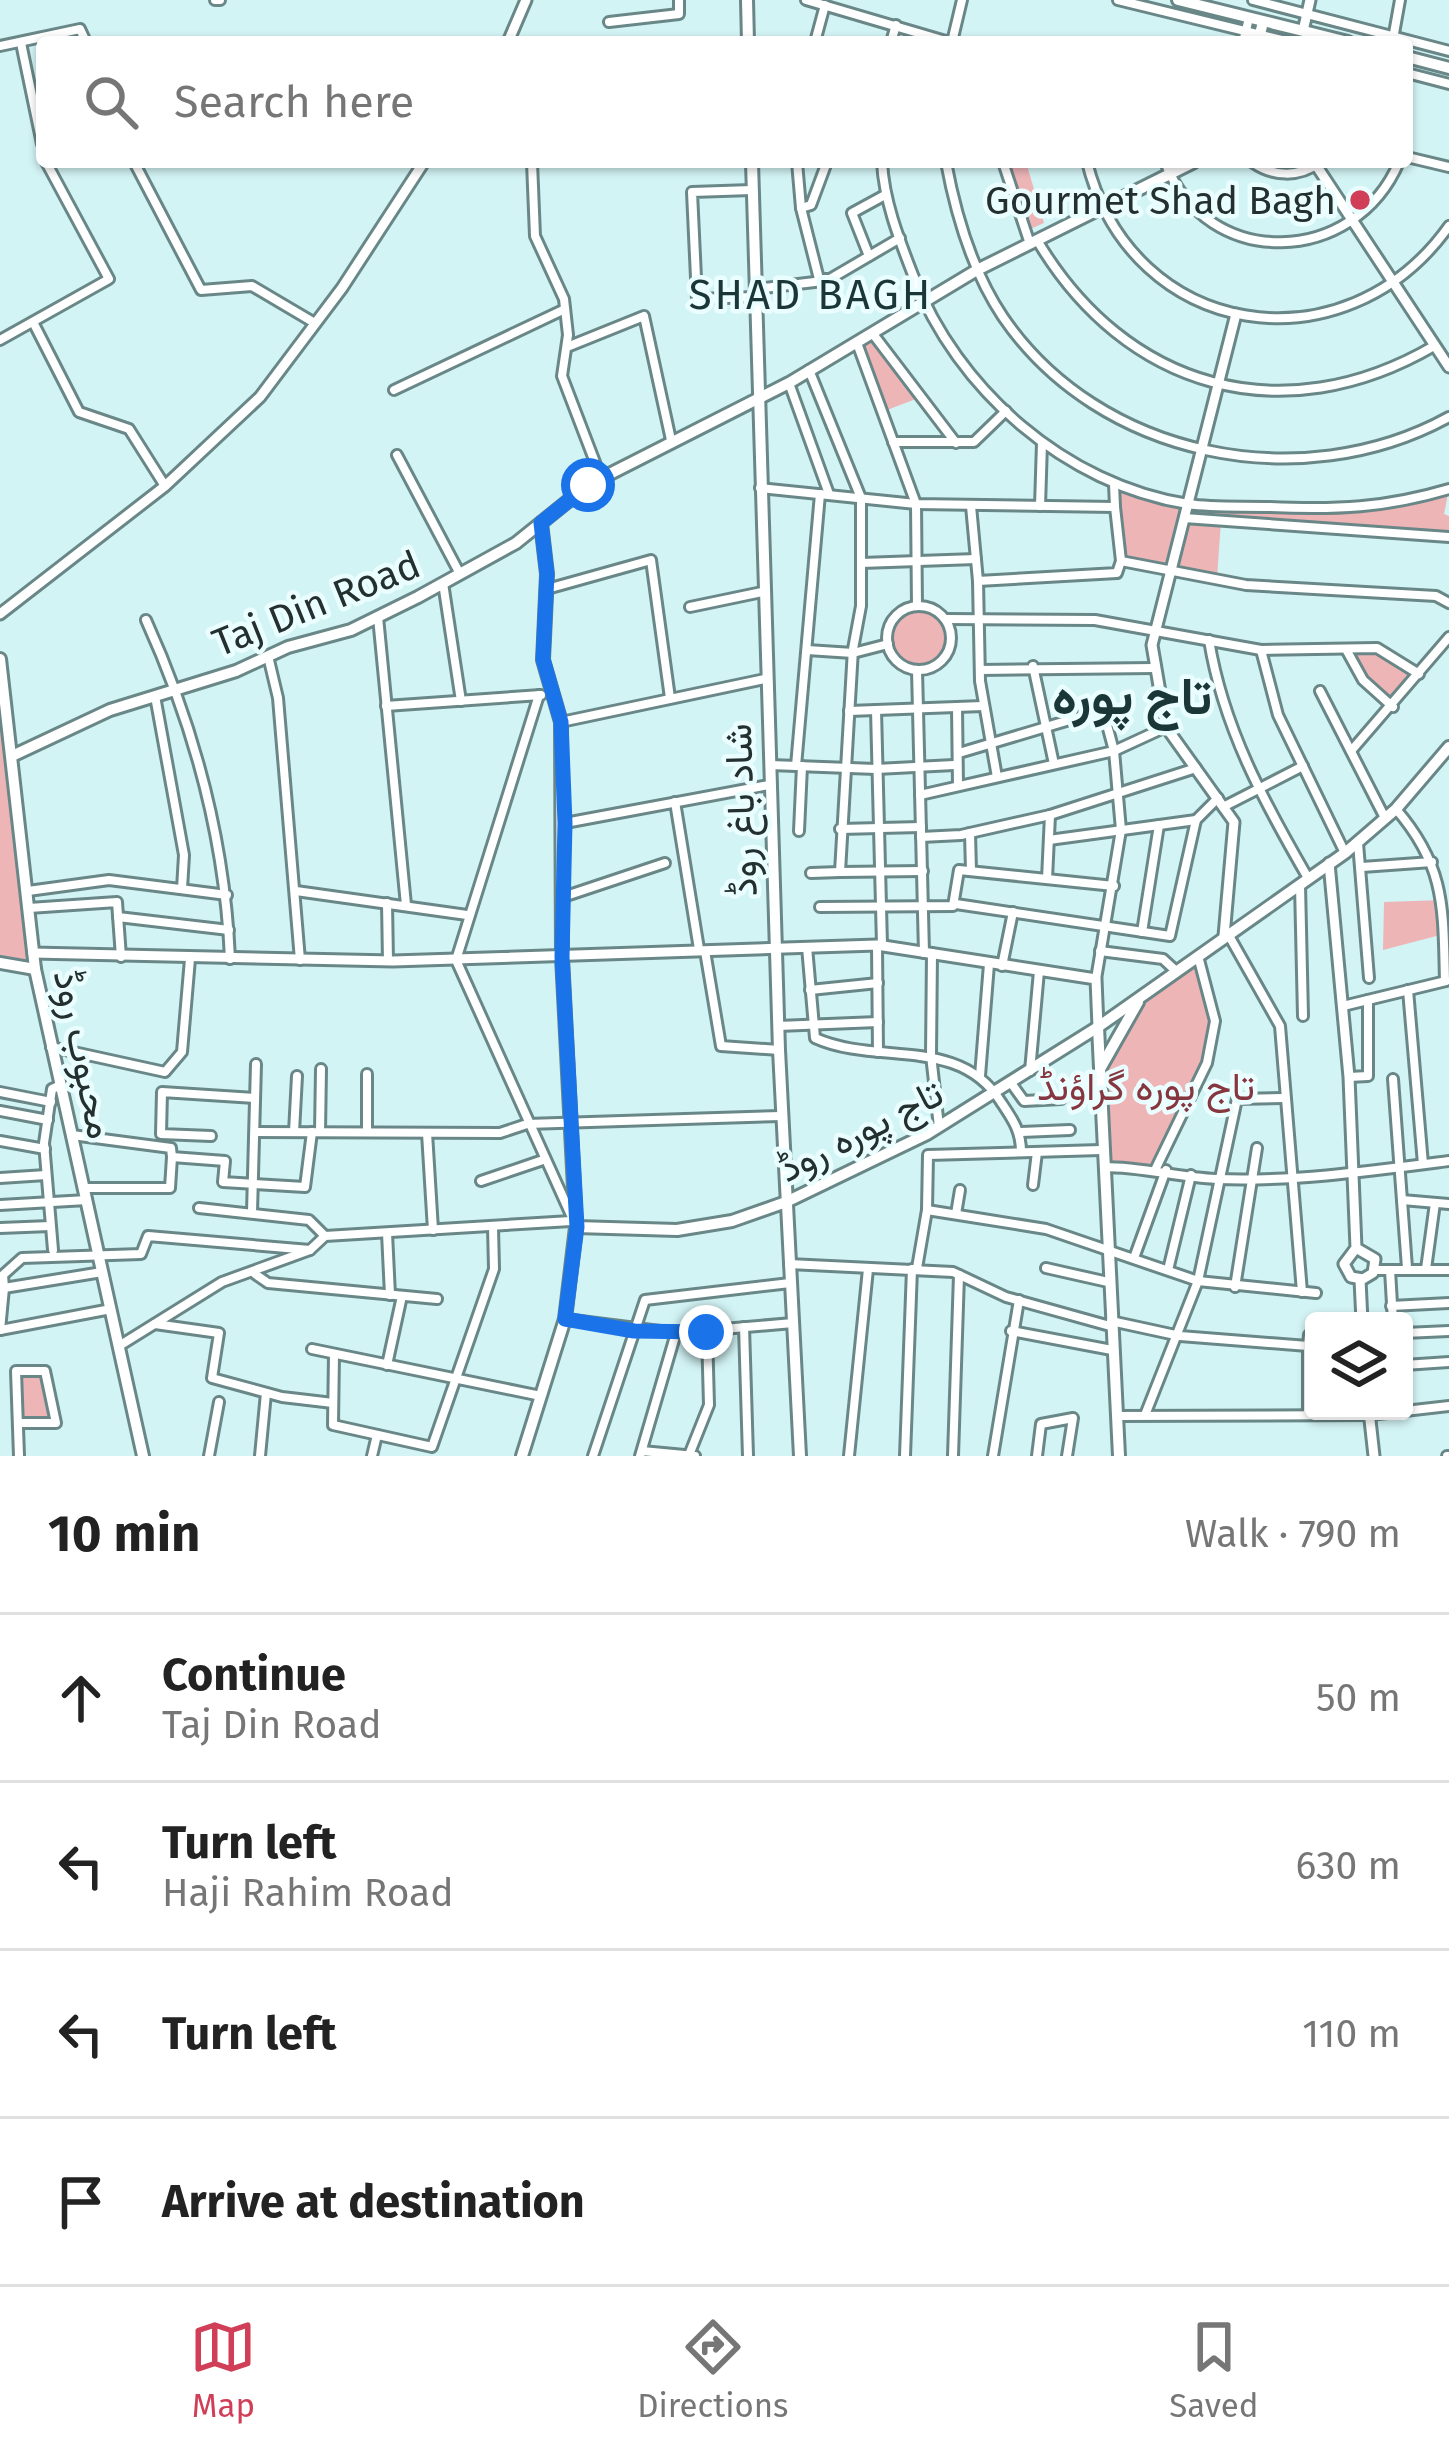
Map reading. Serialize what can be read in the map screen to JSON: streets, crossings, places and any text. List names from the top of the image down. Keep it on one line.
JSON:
{"streets":{"main road":["Taj Din Road","شاد باغ روڈ","محبوب روڈ","تاج پورہ روڈ"]},"crossings":[["Taj Din Road","شاد باغ روڈ"],["Taj Din Road","محبوب روڈ"],["شاد باغ روڈ","تاج پورہ روڈ"]],"districts":["SHAD BAGH","تاج پورہ"],"parks":["تاج پورہ گراؤنڈ"],"places":["Gourmet Shad Bagh"],"page":{"search":"Search here","heading":["10 min","Walk · 790 m"],"list":[["Continue","Taj Din Road","50 m"],["Turn left","Haji Rahim Road","630 m"],["Turn left","110 m"],"Arrive at destination"],"nav":["Map","Directions","Saved"]}}
